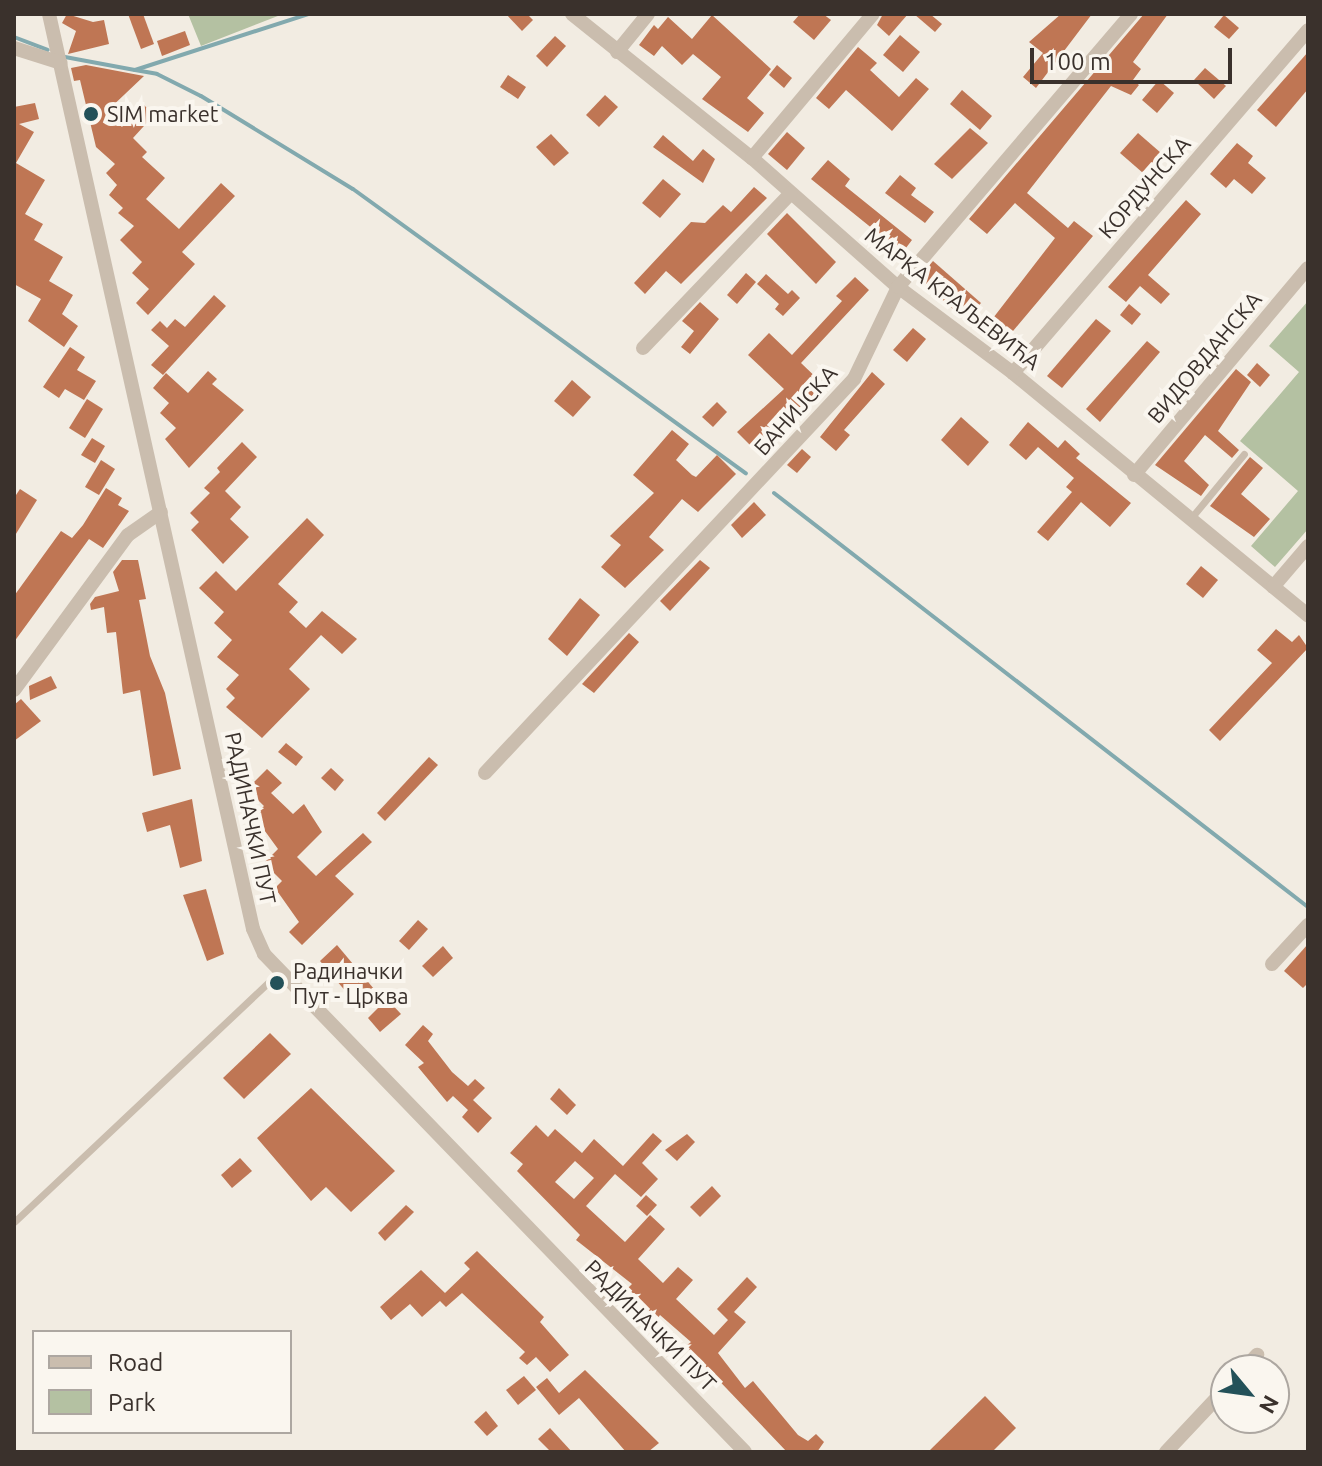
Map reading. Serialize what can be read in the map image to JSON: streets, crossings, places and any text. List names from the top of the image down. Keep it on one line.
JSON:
{"streets":{"street":["КОРДУНСКА","МАРКА КРАЉЕВИЋА","ВИДОВДАНСКА","БАНИЈСКА","РАДИНАЧКИ ПУТ"]},"crossings":[["КОРДУНСКА","МАРКА КРАЉЕВИЋА"],["МАРКА КРАЉЕВИЋА","ВИДОВДАНСКА"],["МАРКА КРАЉЕВИЋА","БАНИЈСКА"]],"places":["SIM market","Радиначки Пут - Црква"],"legend":["Road","Park"],"scale_bar":"100 m","north":"bottom right"}
